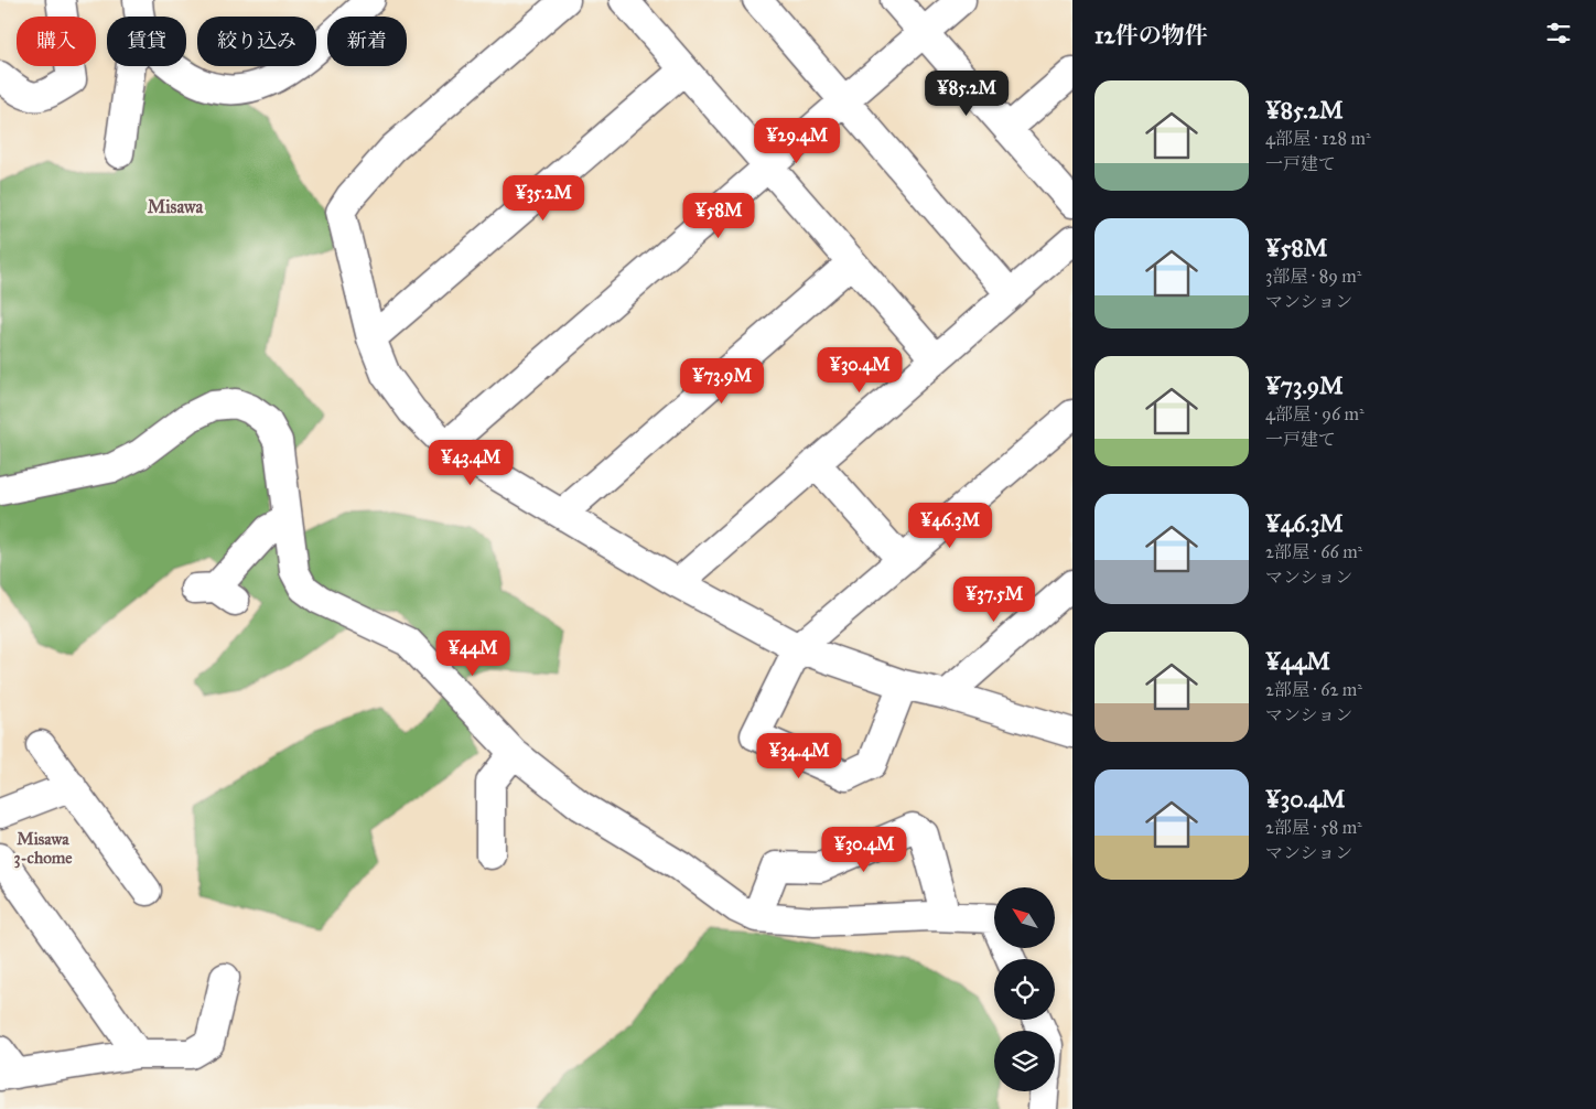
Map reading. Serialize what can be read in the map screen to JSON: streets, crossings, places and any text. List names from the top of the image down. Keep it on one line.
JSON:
{"districts":["Misawa","Misawa 3-chome"],"north":"top left","page":{"heading":"12件の物件","chip":["購入","賃貸","絞り込み","新着"],"list":[{"name":"¥85.2M","note":"4部屋 · 128 m² · 一戸建て"},{"name":"¥58M","note":"3部屋 · 89 m² · マンション"},{"name":"¥73.9M","note":"4部屋 · 96 m² · 一戸建て"},{"name":"¥46.3M","note":"2部屋 · 66 m² · マンション"},{"name":"¥44M","note":"2部屋 · 62 m² · マンション"},{"name":"¥30.4M","note":"2部屋 · 58 m² · マンション"}],"price":["¥85.2M","¥29.4M","¥35.2M","¥58M","¥30.4M","¥73.9M","¥43.4M","¥46.3M","¥37.5M","¥44M","¥34.4M","¥30.4M"]}}
